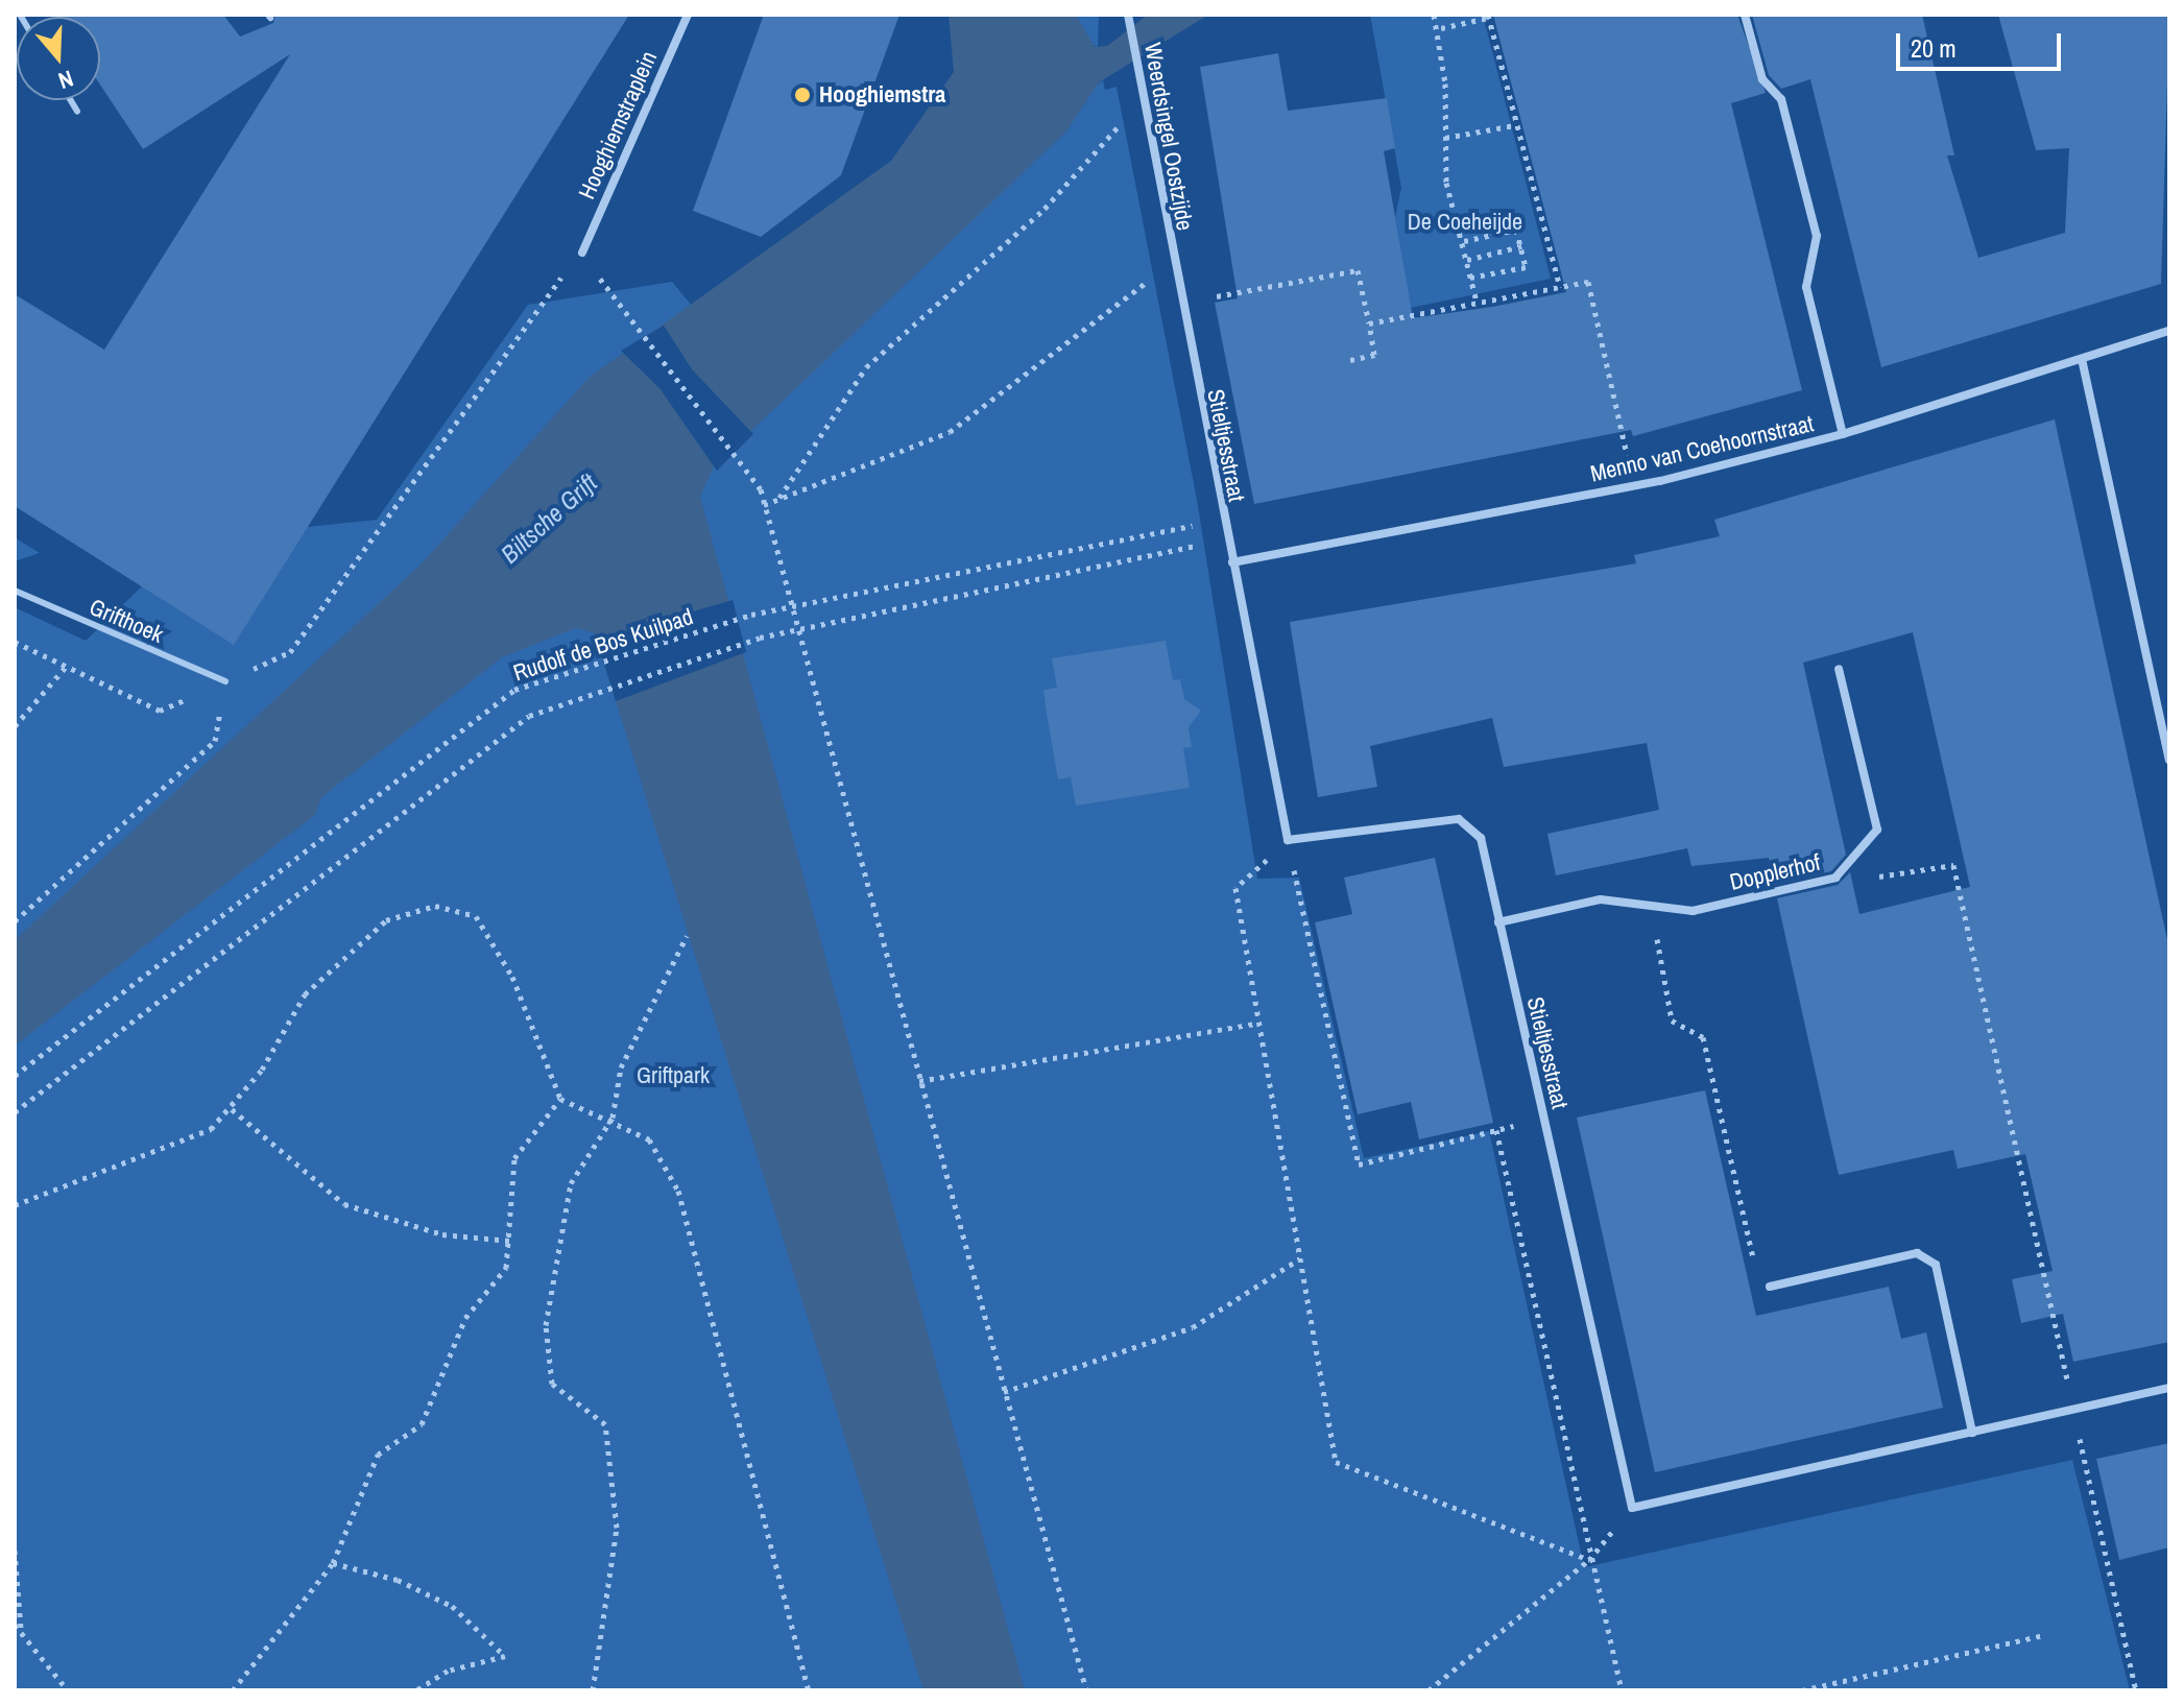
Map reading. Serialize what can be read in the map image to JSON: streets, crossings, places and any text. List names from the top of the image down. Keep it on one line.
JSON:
{"streets":{"street":["Hooghiemstraplein","Weerdsingel Oostzijde","Stieltjesstraat","Menno van Coehoornstraat","Dopplerhof"],"lane":["Grifthoek"],"path":["Rudolf de Bos Kuilpad"]},"crossings":[["Weerdsingel Oostzijde","Stieltjesstraat"],["Stieltjesstraat","Menno van Coehoornstraat"],["Stieltjesstraat","Rudolf de Bos Kuilpad"],["Stieltjesstraat","Dopplerhof"]],"water":["Biltsche Grift"],"parks":["De Coeheijde","Griftpark"],"places":["Hooghiemstra"],"scale_bar":"20 m","north":"bottom"}
